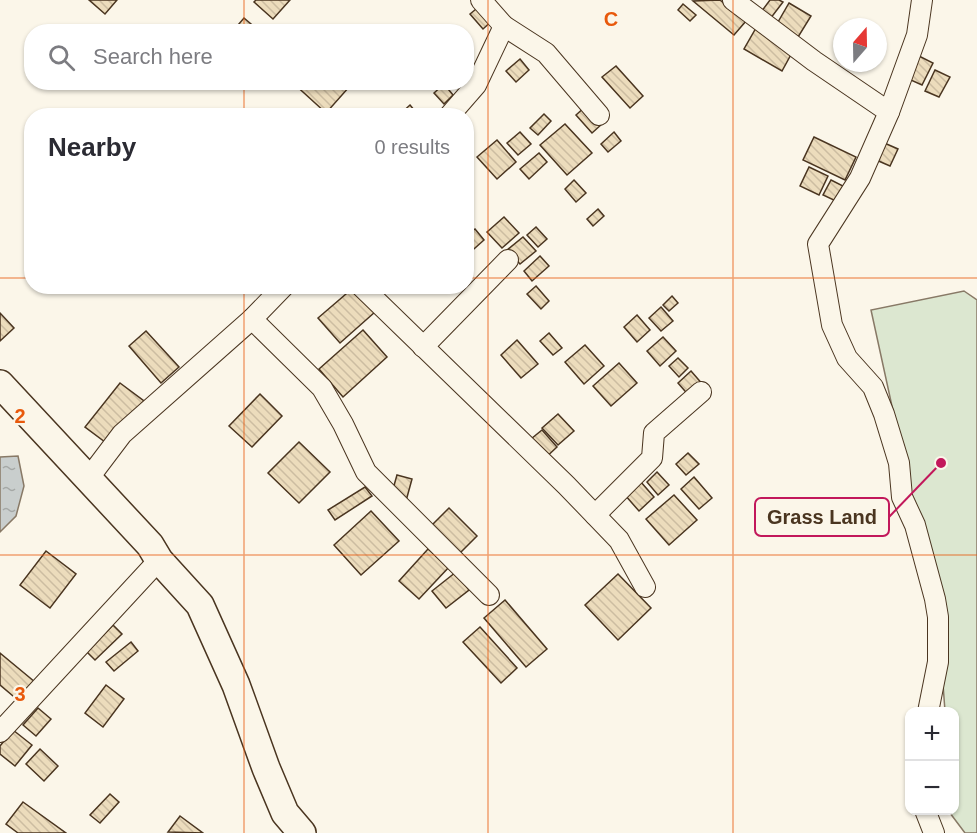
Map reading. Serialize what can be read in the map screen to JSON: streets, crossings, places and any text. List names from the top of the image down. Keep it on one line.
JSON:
{"places":["Grass Land"],"north":"top","page":{"search":"Search here","heading":["Nearby","0 results"],"map_buttons":["+","−"]},"grid":{"columns":["C"],"rows":["2","3"]}}
